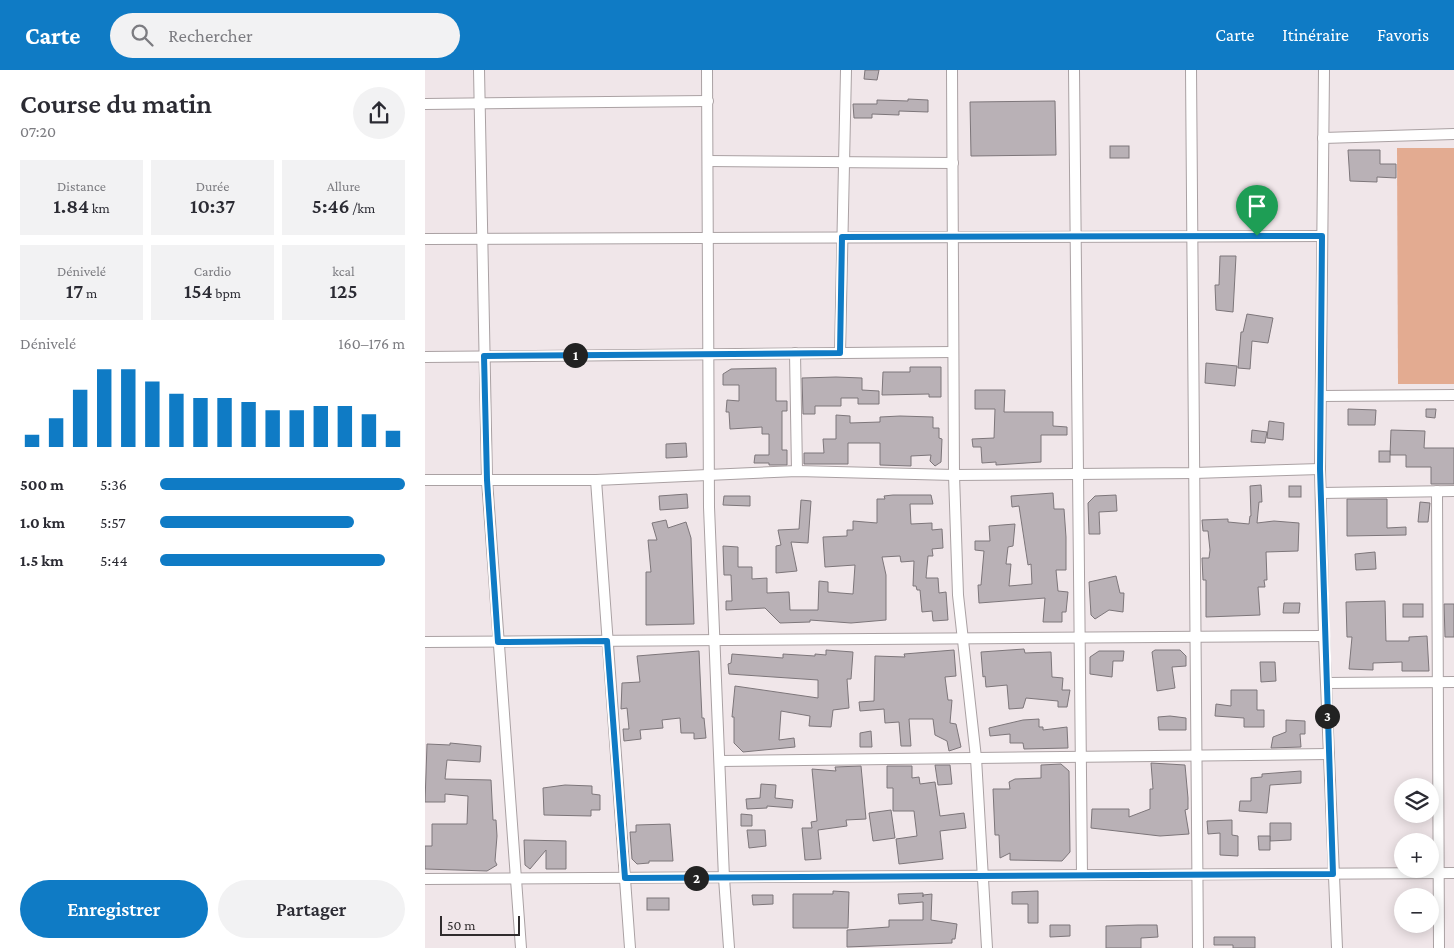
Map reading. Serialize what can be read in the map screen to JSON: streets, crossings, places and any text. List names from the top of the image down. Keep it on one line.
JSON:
{"scale_bar":"50 m","page":{"header":"Carte","search":"Rechercher","nav":["Carte","Itinéraire","Favoris"],"heading":["Course du matin","07:20"],"stats":[["Distance","1.84 km"],["Durée","10:37"],["Allure","5:46 /km"],["Dénivelé","17 m"],["Cardio","154 bpm"],["kcal","125"]],"chart":["Dénivelé","160–176 m"],"pins":["1","3","2"],"list":[{"name":"500 m","note":"5:36"},{"name":"1.0 km","note":"5:57"},{"name":"1.5 km","note":"5:44"}],"map_buttons":["+","−"],"buttons":["Enregistrer","Partager"],"scale":"50 m"}}
